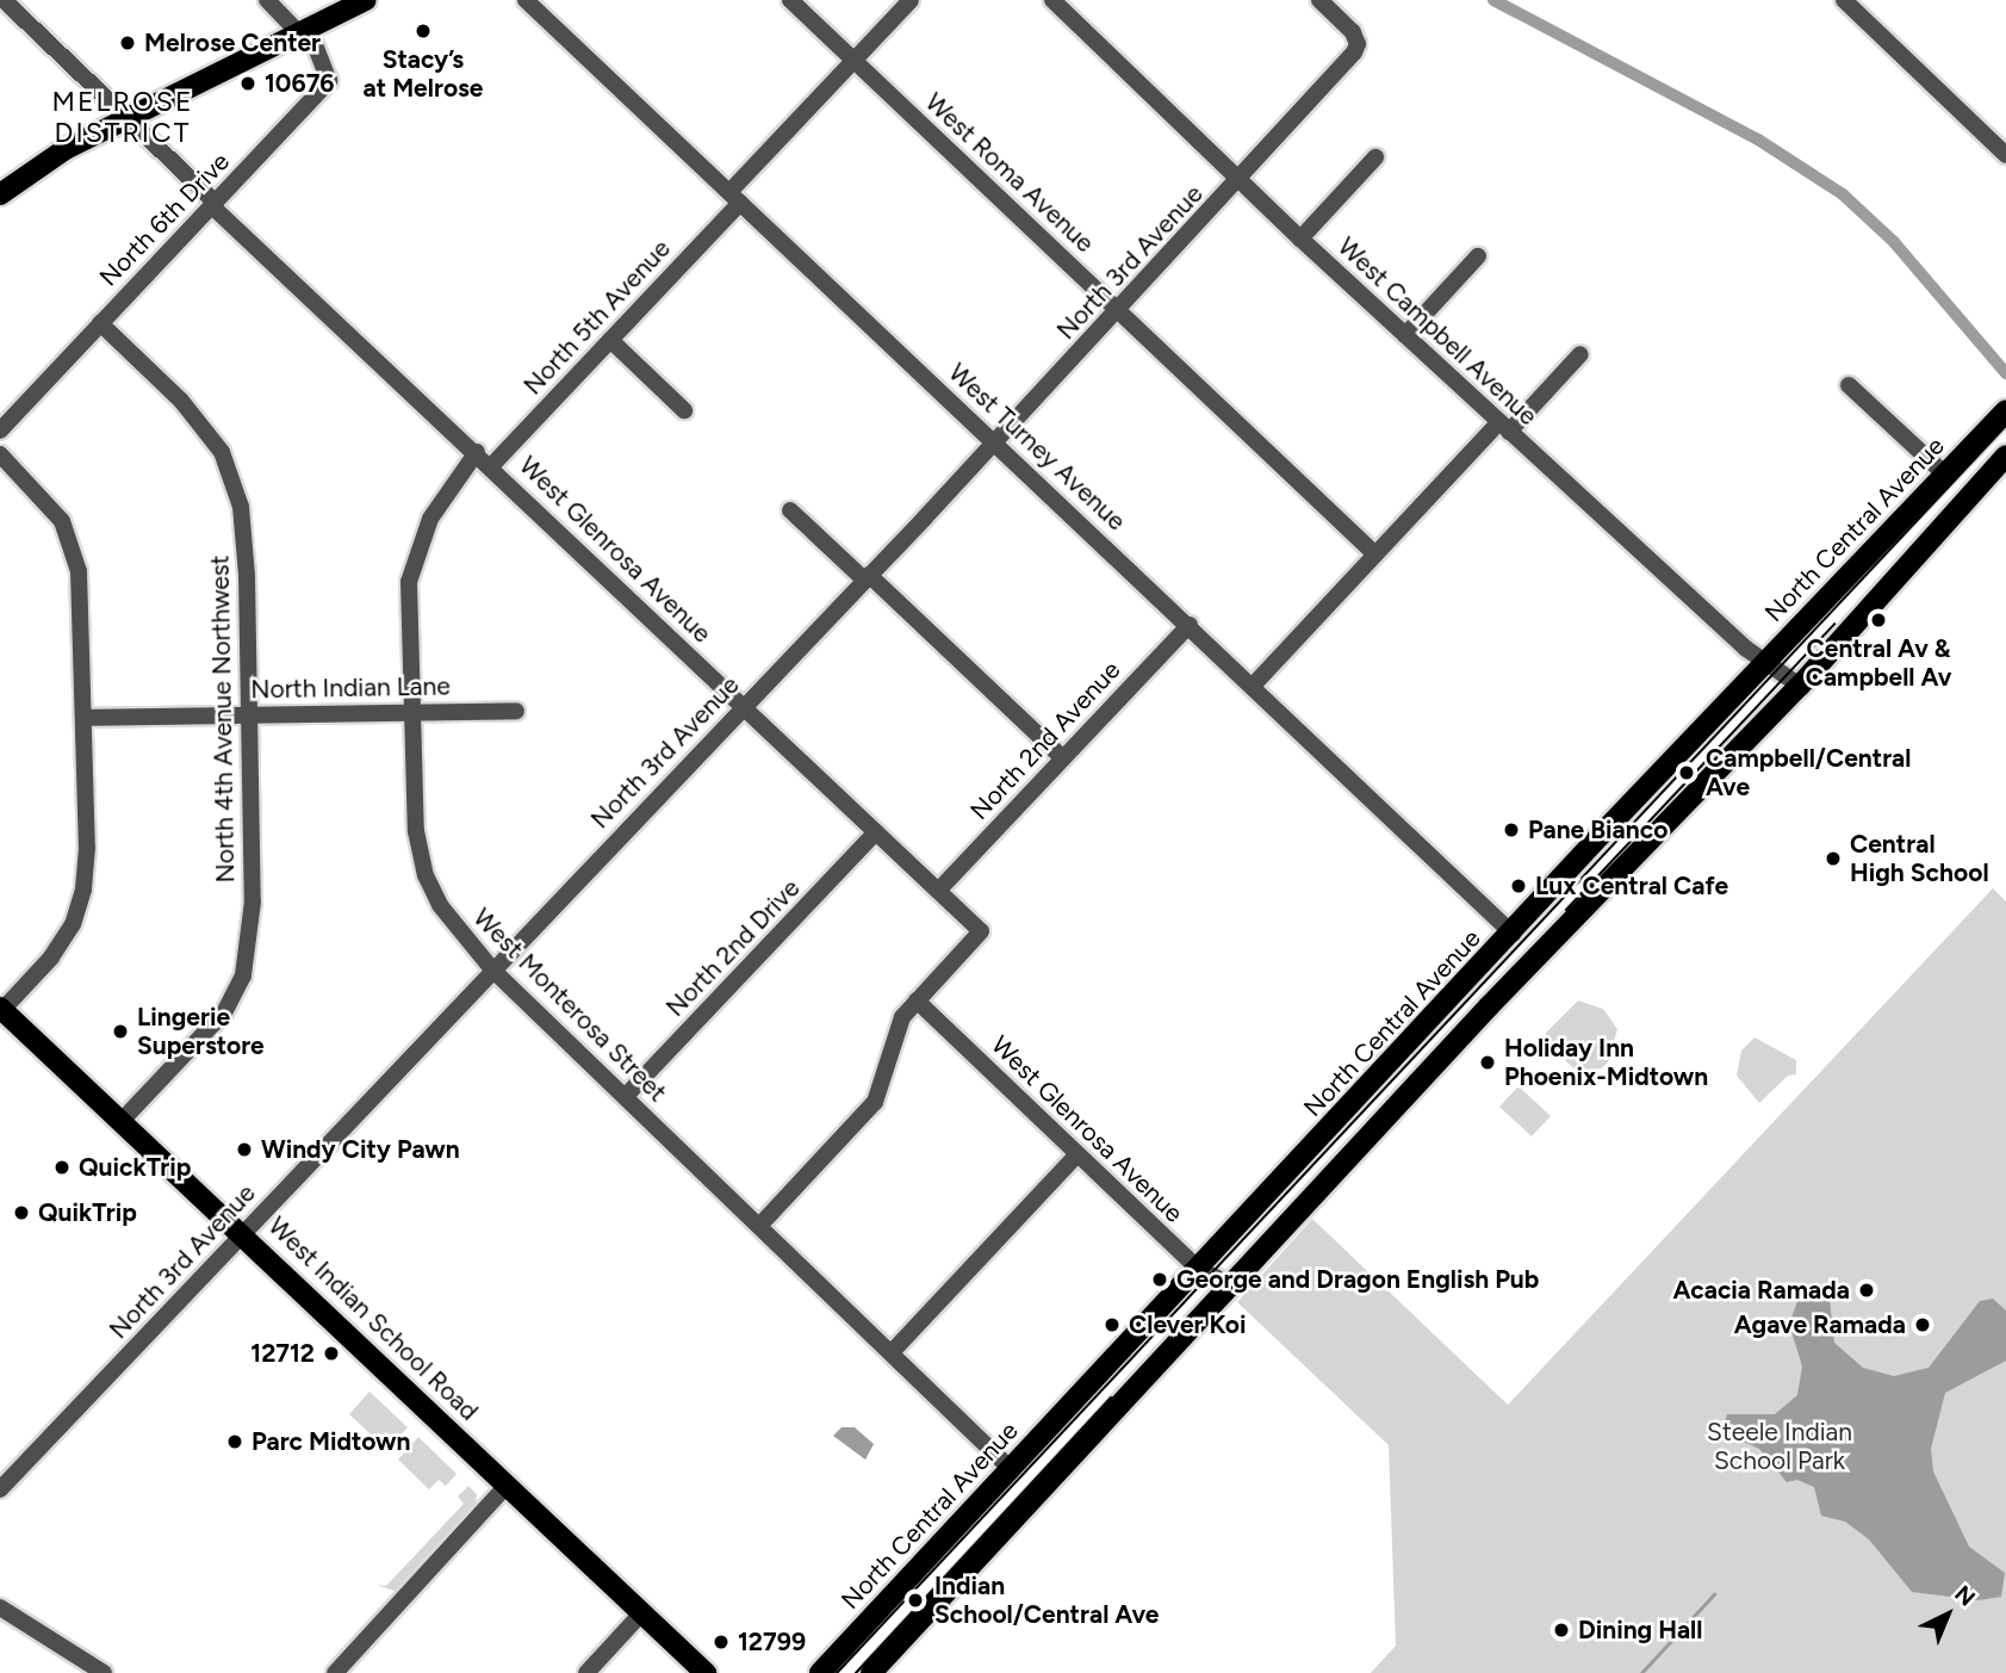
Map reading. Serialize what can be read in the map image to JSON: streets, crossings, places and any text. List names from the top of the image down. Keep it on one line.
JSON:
{"streets":{"main road":["North Central Avenue","West Indian School Road"],"street":["West Roma Avenue","North 6th Drive","North 3rd Avenue","North 5th Avenue","West Campbell Avenue","West Turney Avenue","West Glenrosa Avenue","North Indian Lane","North 4th Avenue Northwest","North 2nd Avenue","North 2nd Drive","West Monterosa Street"]},"crossings":[["West Roma Avenue","North 3rd Avenue"],["West Roma Avenue","North 5th Avenue"],["North 6th Drive","West Glenrosa Avenue"],["North 6th Drive","North 4th Avenue Northwest"],["North 3rd Avenue","West Campbell Avenue"],["North 3rd Avenue","West Turney Avenue"],["North 3rd Avenue","West Glenrosa Avenue"],["North 3rd Avenue","West Monterosa Street"],["North 3rd Avenue","West Indian School Road"],["North 5th Avenue","West Turney Avenue"],["North 5th Avenue","West Glenrosa Avenue"],["West Campbell Avenue","North Central Avenue"],["West Turney Avenue","North Central Avenue"],["West Turney Avenue","North 2nd Avenue"],["North Central Avenue","West Glenrosa Avenue"],["North Central Avenue","West Monterosa Street"],["West Glenrosa Avenue","North 2nd Avenue"],["West Glenrosa Avenue","North 2nd Drive"],["West Glenrosa Avenue","West Monterosa Street"],["North Indian Lane","North 4th Avenue Northwest"],["North Indian Lane","West Monterosa Street"],["North 4th Avenue Northwest","West Indian School Road"],["North 2nd Drive","West Monterosa Street"]],"districts":["MELROSE DISTRICT"],"parks":["Steele Indian School Park"],"places":["Stacy’s at Melrose","Melrose Center","10676","Central Av & Campbell Av","Campbell/Central Ave","Pane Bianco","Central High School","Lux Central Cafe","Lingerie Superstore","Holiday Inn Phoenix-Midtown","Windy City Pawn","QuickTrip","QuikTrip","George and Dragon English Pub","Acacia Ramada","Clever Koi","Agave Ramada","12712","Parc Midtown","Indian School/Central Ave","Dining Hall","12799"],"north":"top right"}
